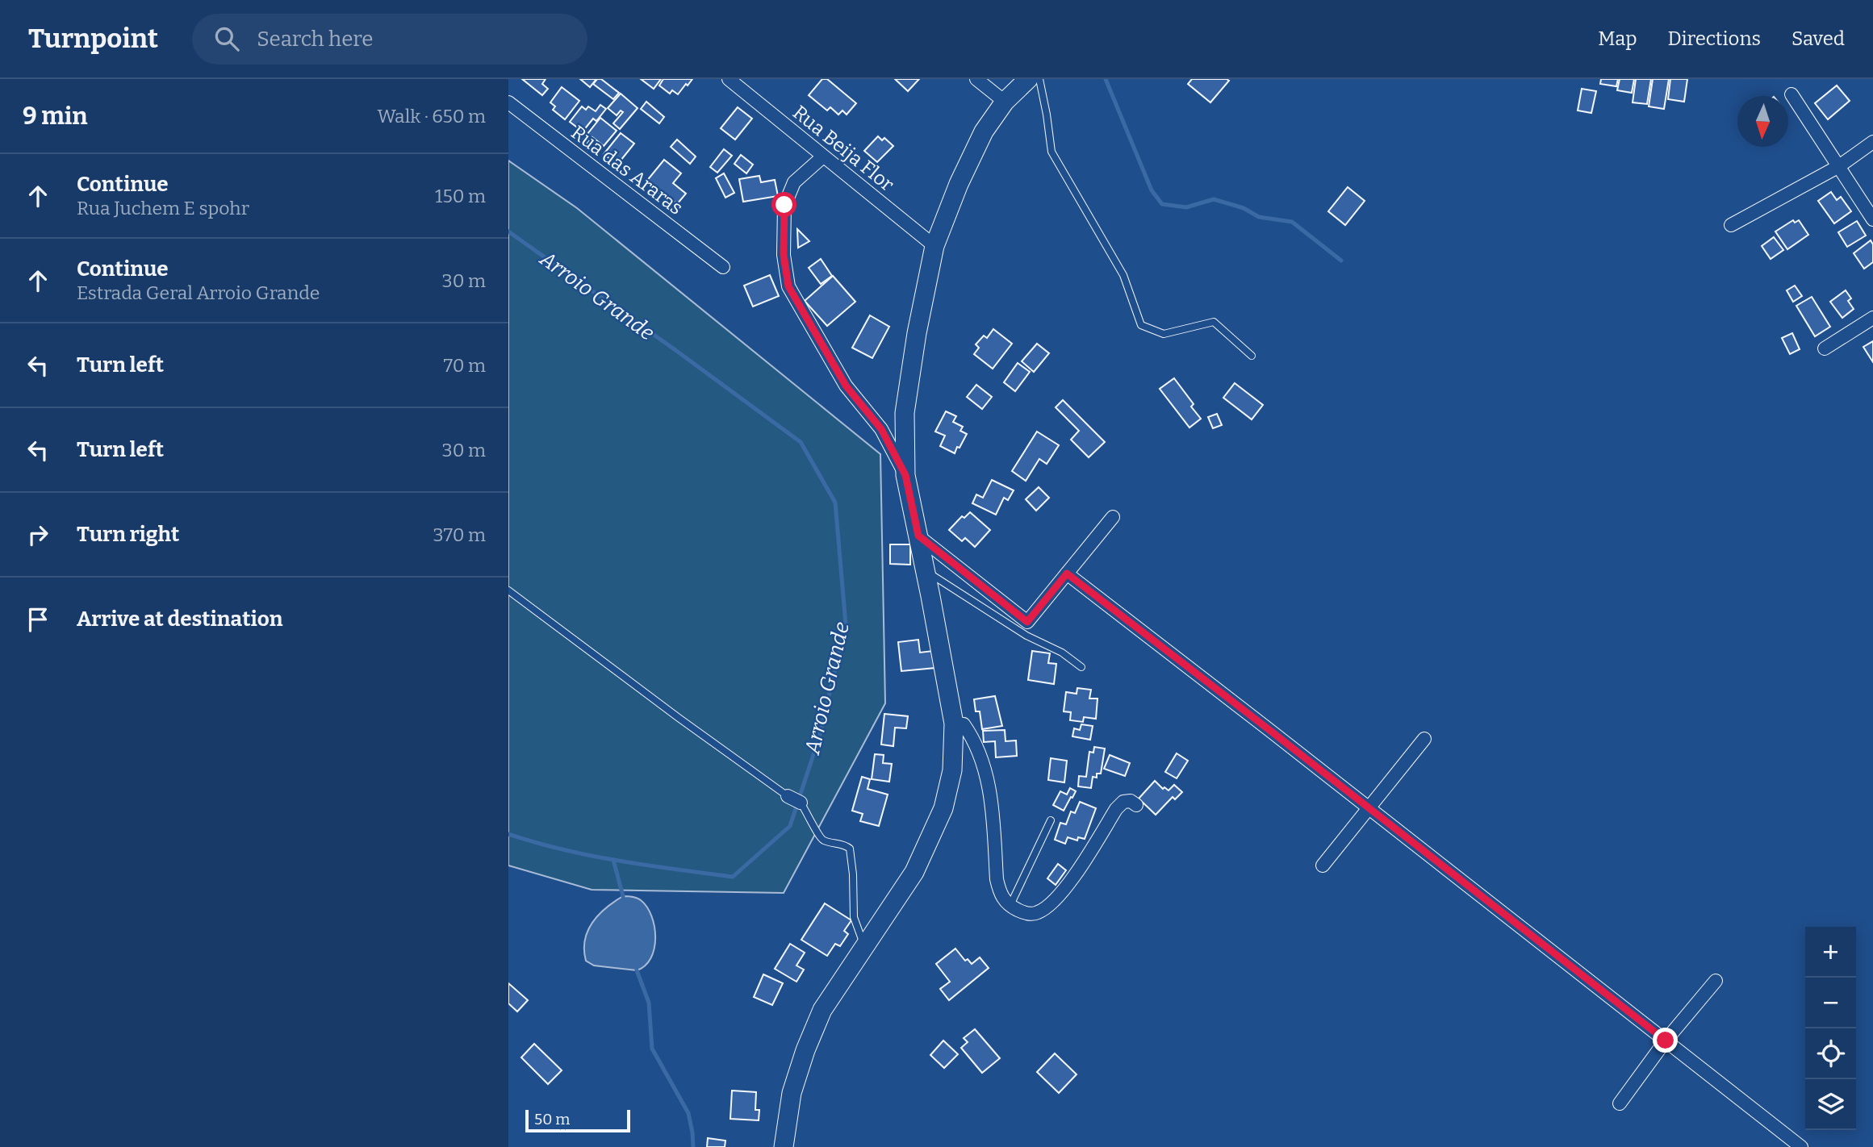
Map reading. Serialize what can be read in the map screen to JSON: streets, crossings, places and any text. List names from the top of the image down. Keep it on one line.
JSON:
{"streets":{"street":["Rua Beija Flor","Rua das Araras"]},"water":["Arroio Grande"],"scale_bar":"50 m","north":"bottom","page":{"header":"Turnpoint","search":"Search here","nav":["Map","Directions","Saved"],"heading":["9 min","Walk · 650 m"],"list":[["Continue","Rua Juchem E spohr","150 m"],["Continue","Estrada Geral Arroio Grande","30 m"],["Turn left","70 m"],["Turn left","30 m"],["Turn right","370 m"],"Arrive at destination"],"map_buttons":["+","−"],"scale":"50 m"}}
